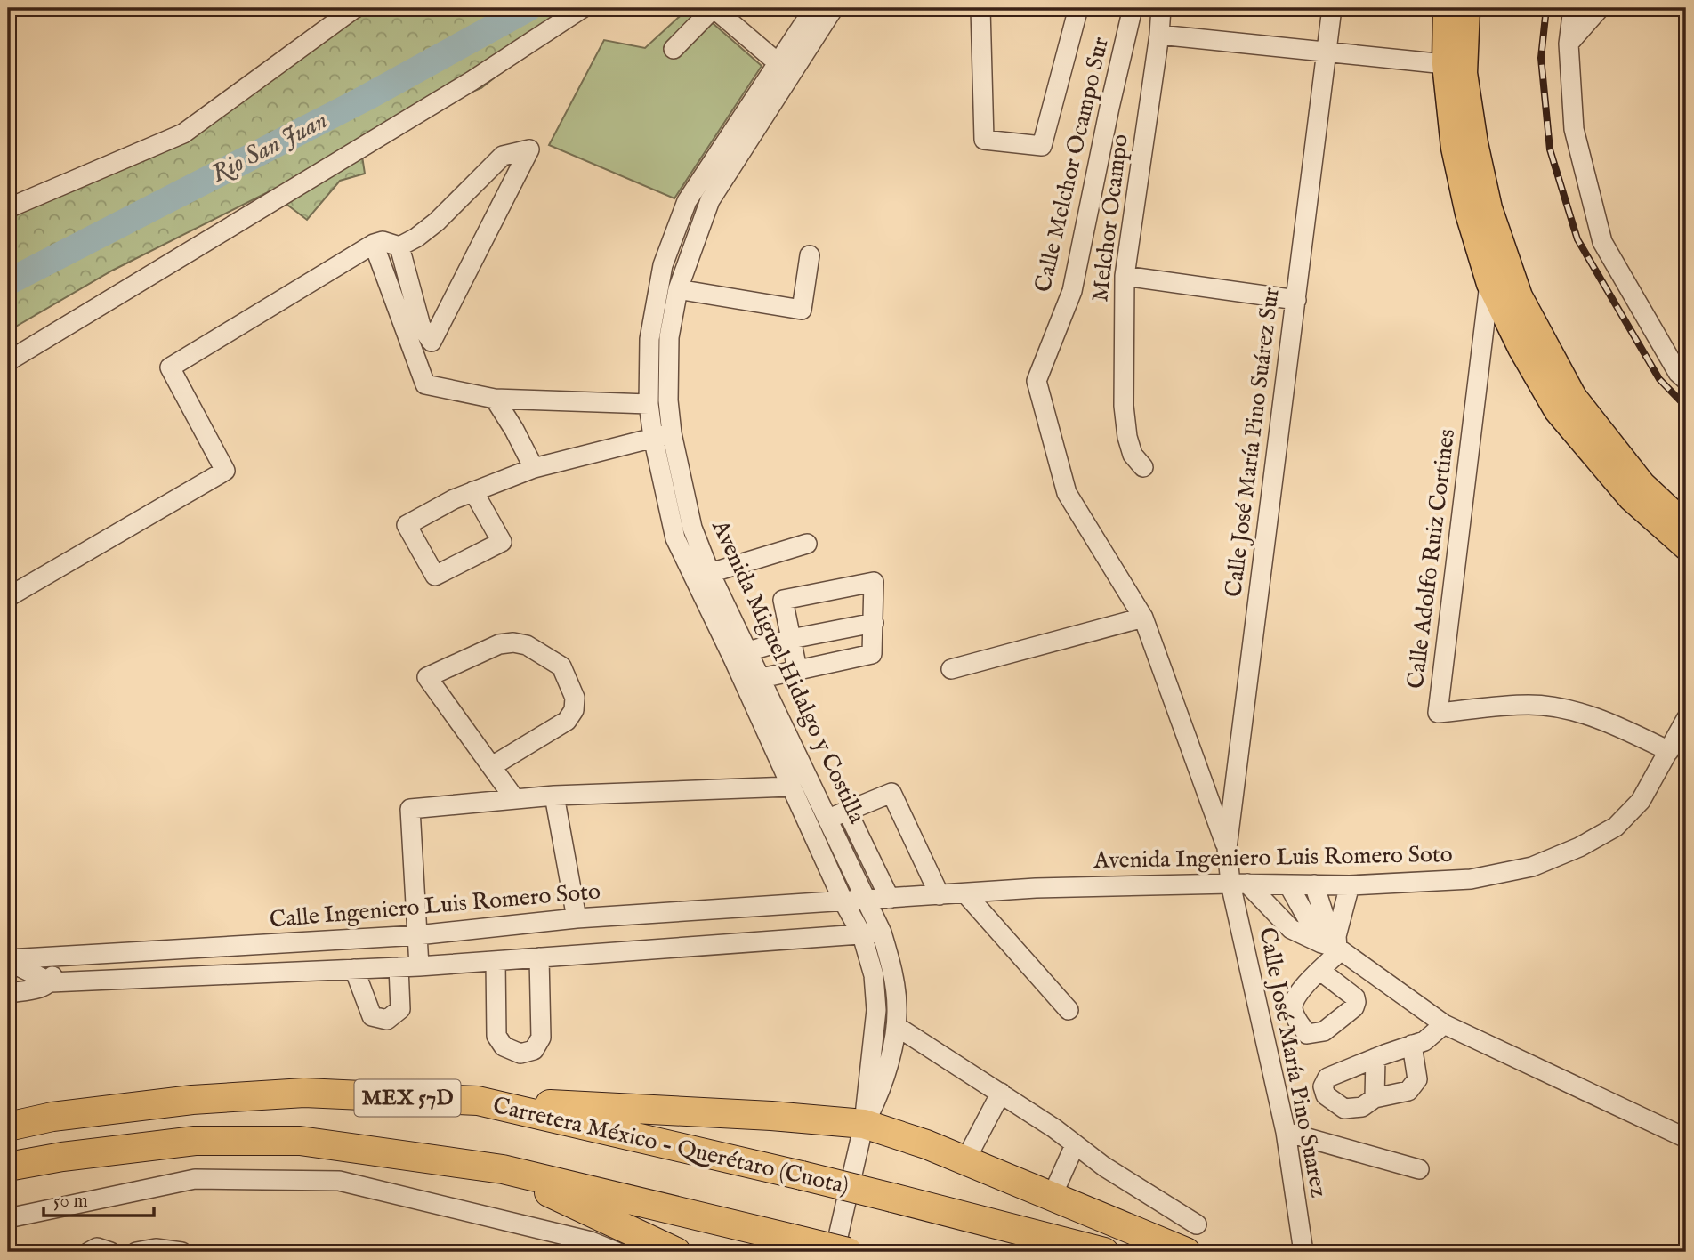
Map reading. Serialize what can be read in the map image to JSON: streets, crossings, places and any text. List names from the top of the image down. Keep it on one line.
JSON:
{"streets":{"highway":["MEX 57D","Carretera México - Querétaro (Cuota)"],"street":["Calle Melchor Ocampo Sur","Melchor Ocampo","Calle José María Pino Suárez Sur","Calle Adolfo Ruiz Cortines","Avenida Miguel Hidalgo y Costilla","Avenida Ingeniero Luis Romero Soto","Calle Ingeniero Luis Romero Soto","Calle José María Pino Suarez"]},"crossings":[["Calle Melchor Ocampo Sur","Calle José María Pino Suárez Sur"],["Calle José María Pino Suárez Sur","Avenida Ingeniero Luis Romero Soto"],["Calle José María Pino Suárez Sur","Calle José María Pino Suarez"],["Calle Adolfo Ruiz Cortines","Avenida Ingeniero Luis Romero Soto"],["Avenida Miguel Hidalgo y Costilla","Avenida Ingeniero Luis Romero Soto"],["Avenida Miguel Hidalgo y Costilla","Calle Ingeniero Luis Romero Soto"],["Avenida Ingeniero Luis Romero Soto","Calle Ingeniero Luis Romero Soto"],["Avenida Ingeniero Luis Romero Soto","Calle José María Pino Suarez"]],"water":["Rio San Juan"],"scale_bar":"50 m"}
